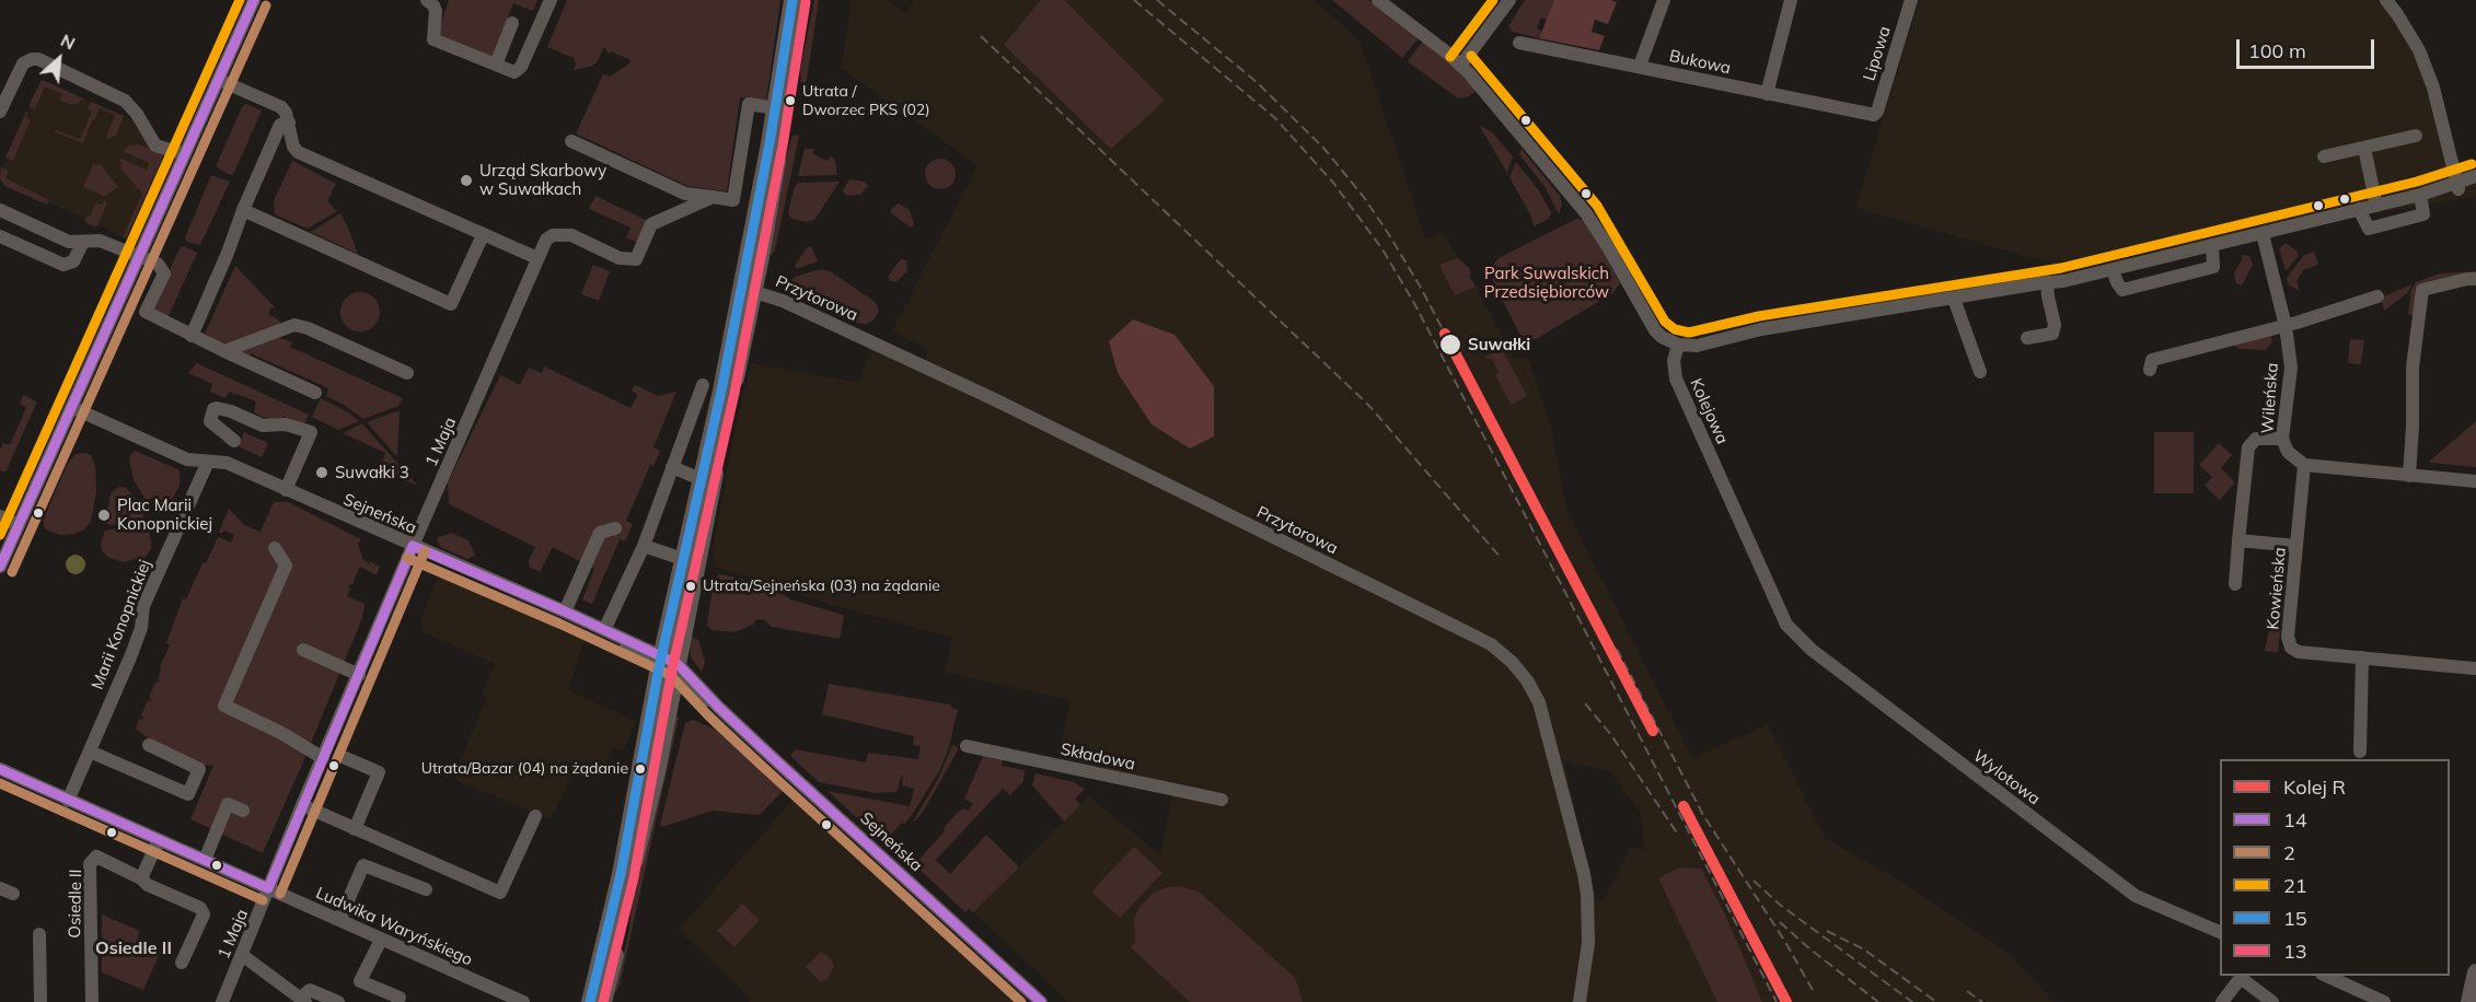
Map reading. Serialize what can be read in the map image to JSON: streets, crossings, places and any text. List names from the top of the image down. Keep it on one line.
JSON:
{"streets":{"street":["Lipowa","Bukowa","Przytorowa","Wileńska","Kolejowa","1 Maja","Sejneńska","Kowieńska","Marii Konopnickiej","Składowa","Wylotowa","Osiedle II","Ludwika Waryńskiego"]},"crossings":[["Lipowa","Bukowa"],["Wileńska","Kowieńska"],["Kolejowa","Wylotowa"],["1 Maja","Sejneńska"],["1 Maja","Ludwika Waryńskiego"],["Sejneńska","Marii Konopnickiej"],["Marii Konopnickiej","Ludwika Waryńskiego"]],"districts":["Osiedle II"],"parks":["Park Suwalskich Przedsiębiorców"],"places":["Utrata / Dworzec PKS (02)","Urząd Skarbowy w Suwałkach","Suwałki","Suwałki 3","Plac Marii Konopnickiej","Utrata/Sejneńska (03) na żądanie","Utrata/Bazar (04) na żądanie"],"lines":["transit line 14","transit line 21","transit line 15","transit line 13","transit line 2","rail line R"],"legend":["Kolej R","14","2","21","15","13"],"scale_bar":"100 m","north":"top right"}
